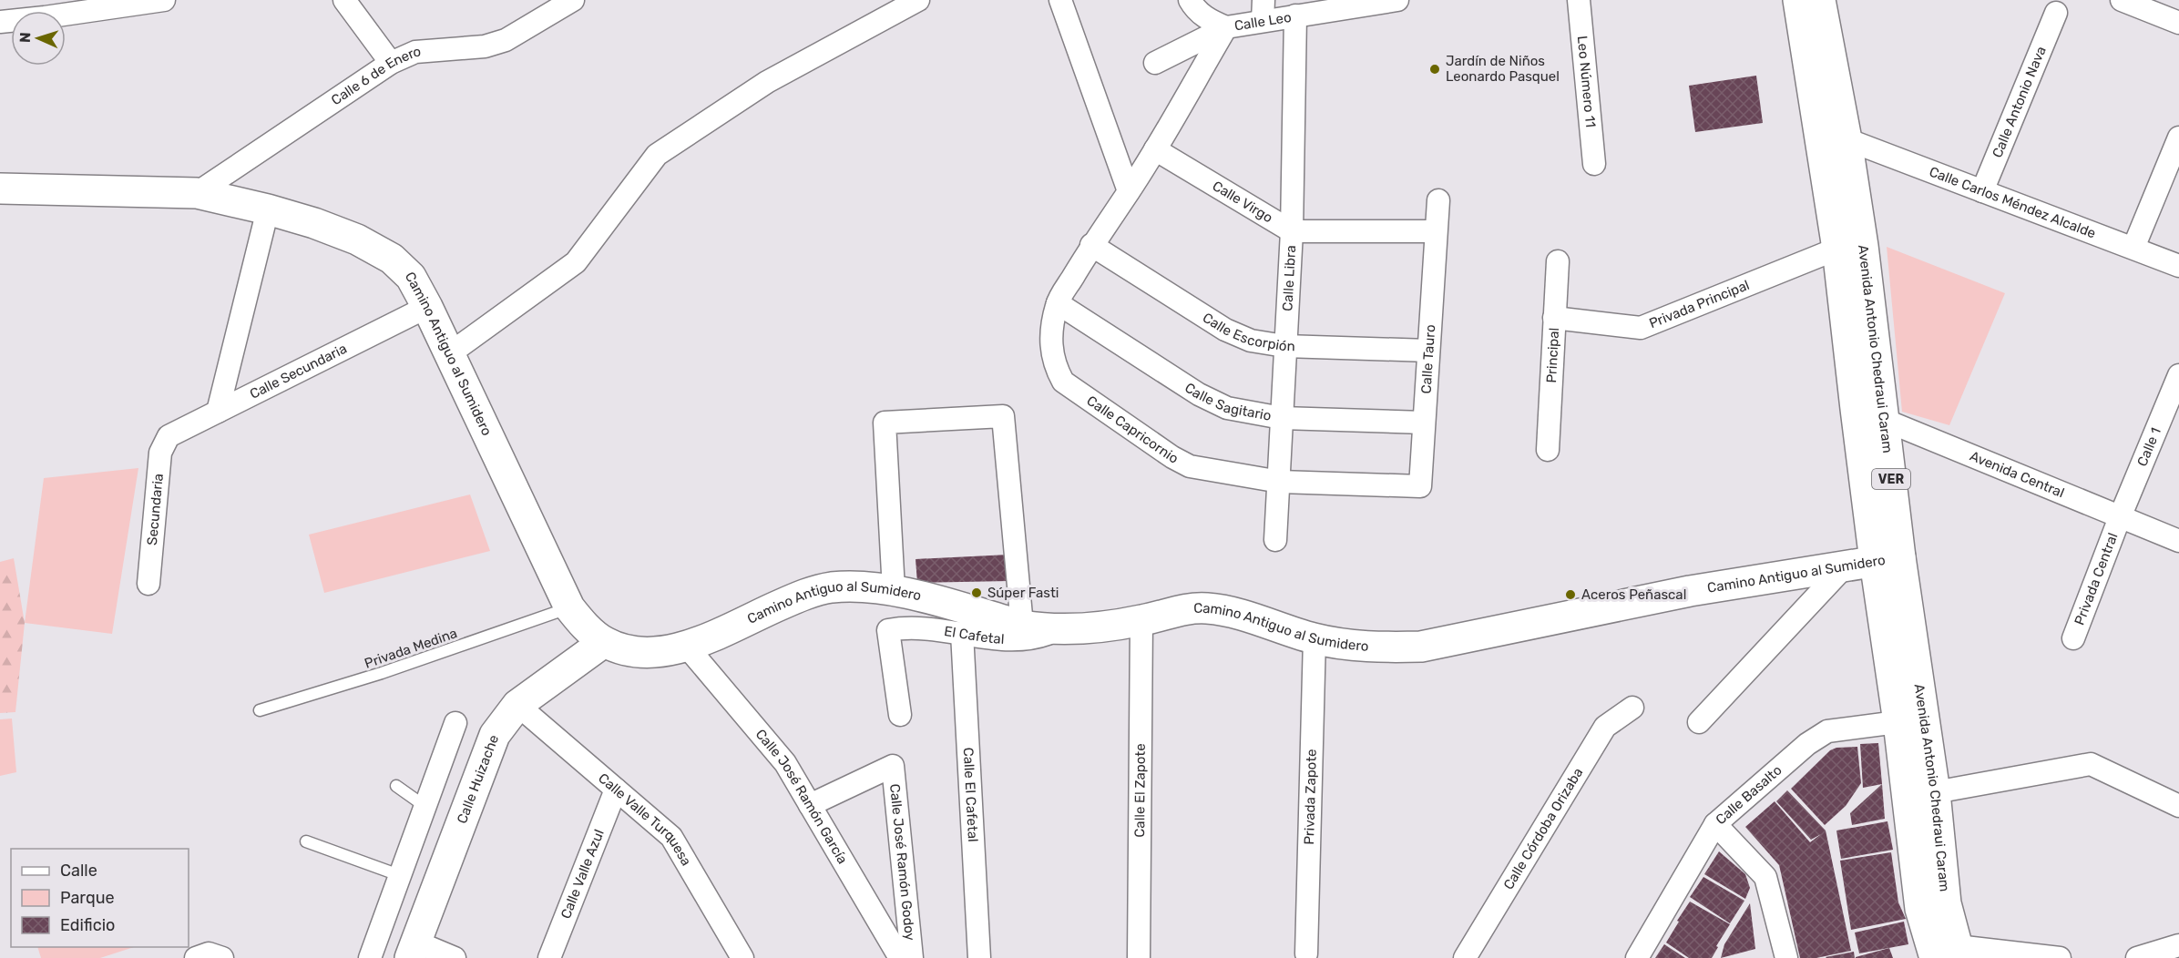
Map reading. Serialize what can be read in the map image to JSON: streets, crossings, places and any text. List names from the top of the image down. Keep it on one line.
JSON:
{"streets":{"main road":["Avenida Antonio Chedraui Caram","Camino Antiguo al Sumidero","VER","Calle Huizache"],"street":["Calle Leo","Calle 6 de Enero","Leo Número 11","Calle Antonio Nava","Calle Virgo","Calle Carlos Méndez Alcalde","Calle Libra","Privada Principal","Calle Escorpión","Principal","Calle Tauro","Calle Secundaria","Calle Sagitario","Calle Capricornio","Calle 1","Avenida Central","Secundaria","Privada Central","El Cafetal","Calle El Zapote","Calle Basalto","Calle El Cafetal","Privada Zapote","Calle José Ramón García","Calle Valle Turquesa","Calle Córdoba Orizaba","Calle José Ramón Godoy","Calle Valle Azul"],"lane":["Privada Medina"]},"crossings":[["Calle Leo","Calle Libra"],["Calle Leo","Calle Capricornio"],["Calle 6 de Enero","Camino Antiguo al Sumidero"],["Calle Antonio Nava","Calle Carlos Méndez Alcalde"],["Calle Virgo","Calle Libra"],["Calle Virgo","Calle Capricornio"],["Calle Carlos Méndez Alcalde","Avenida Antonio Chedraui Caram"],["Calle Libra","Calle Escorpión"],["Calle Libra","Calle Sagitario"],["Calle Libra","Calle Capricornio"],["Privada Principal","Avenida Antonio Chedraui Caram"],["Privada Principal","Principal"],["Calle Escorpión","Calle Tauro"],["Calle Escorpión","Calle Capricornio"],["Avenida Antonio Chedraui Caram","Camino Antiguo al Sumidero"],["Avenida Antonio Chedraui Caram","Avenida Central"],["Avenida Antonio Chedraui Caram","Calle Basalto"],["Camino Antiguo al Sumidero","Calle Secundaria"],["Camino Antiguo al Sumidero","El Cafetal"],["Camino Antiguo al Sumidero","Privada Medina"],["Camino Antiguo al Sumidero","Calle Huizache"],["Camino Antiguo al Sumidero","Calle El Zapote"],["Camino Antiguo al Sumidero","Privada Zapote"],["Camino Antiguo al Sumidero","Calle José Ramón García"],["Calle Tauro","Calle Sagitario"],["Calle Tauro","Calle Capricornio"],["Calle Secundaria","Secundaria"],["Calle Sagitario","Calle Capricornio"],["Calle 1","Avenida Central"],["Calle 1","Privada Central"],["Avenida Central","Privada Central"],["El Cafetal","Calle El Cafetal"],["Calle Huizache","Calle Valle Turquesa"],["Calle José Ramón García","Calle José Ramón Godoy"],["Calle Valle Turquesa","Calle Valle Azul"]],"places":["Jardín de Niños Leonardo Pasquel","Súper Fasti","Aceros Peñascal"],"legend":["Calle","Parque","Edificio"],"north":"left"}
